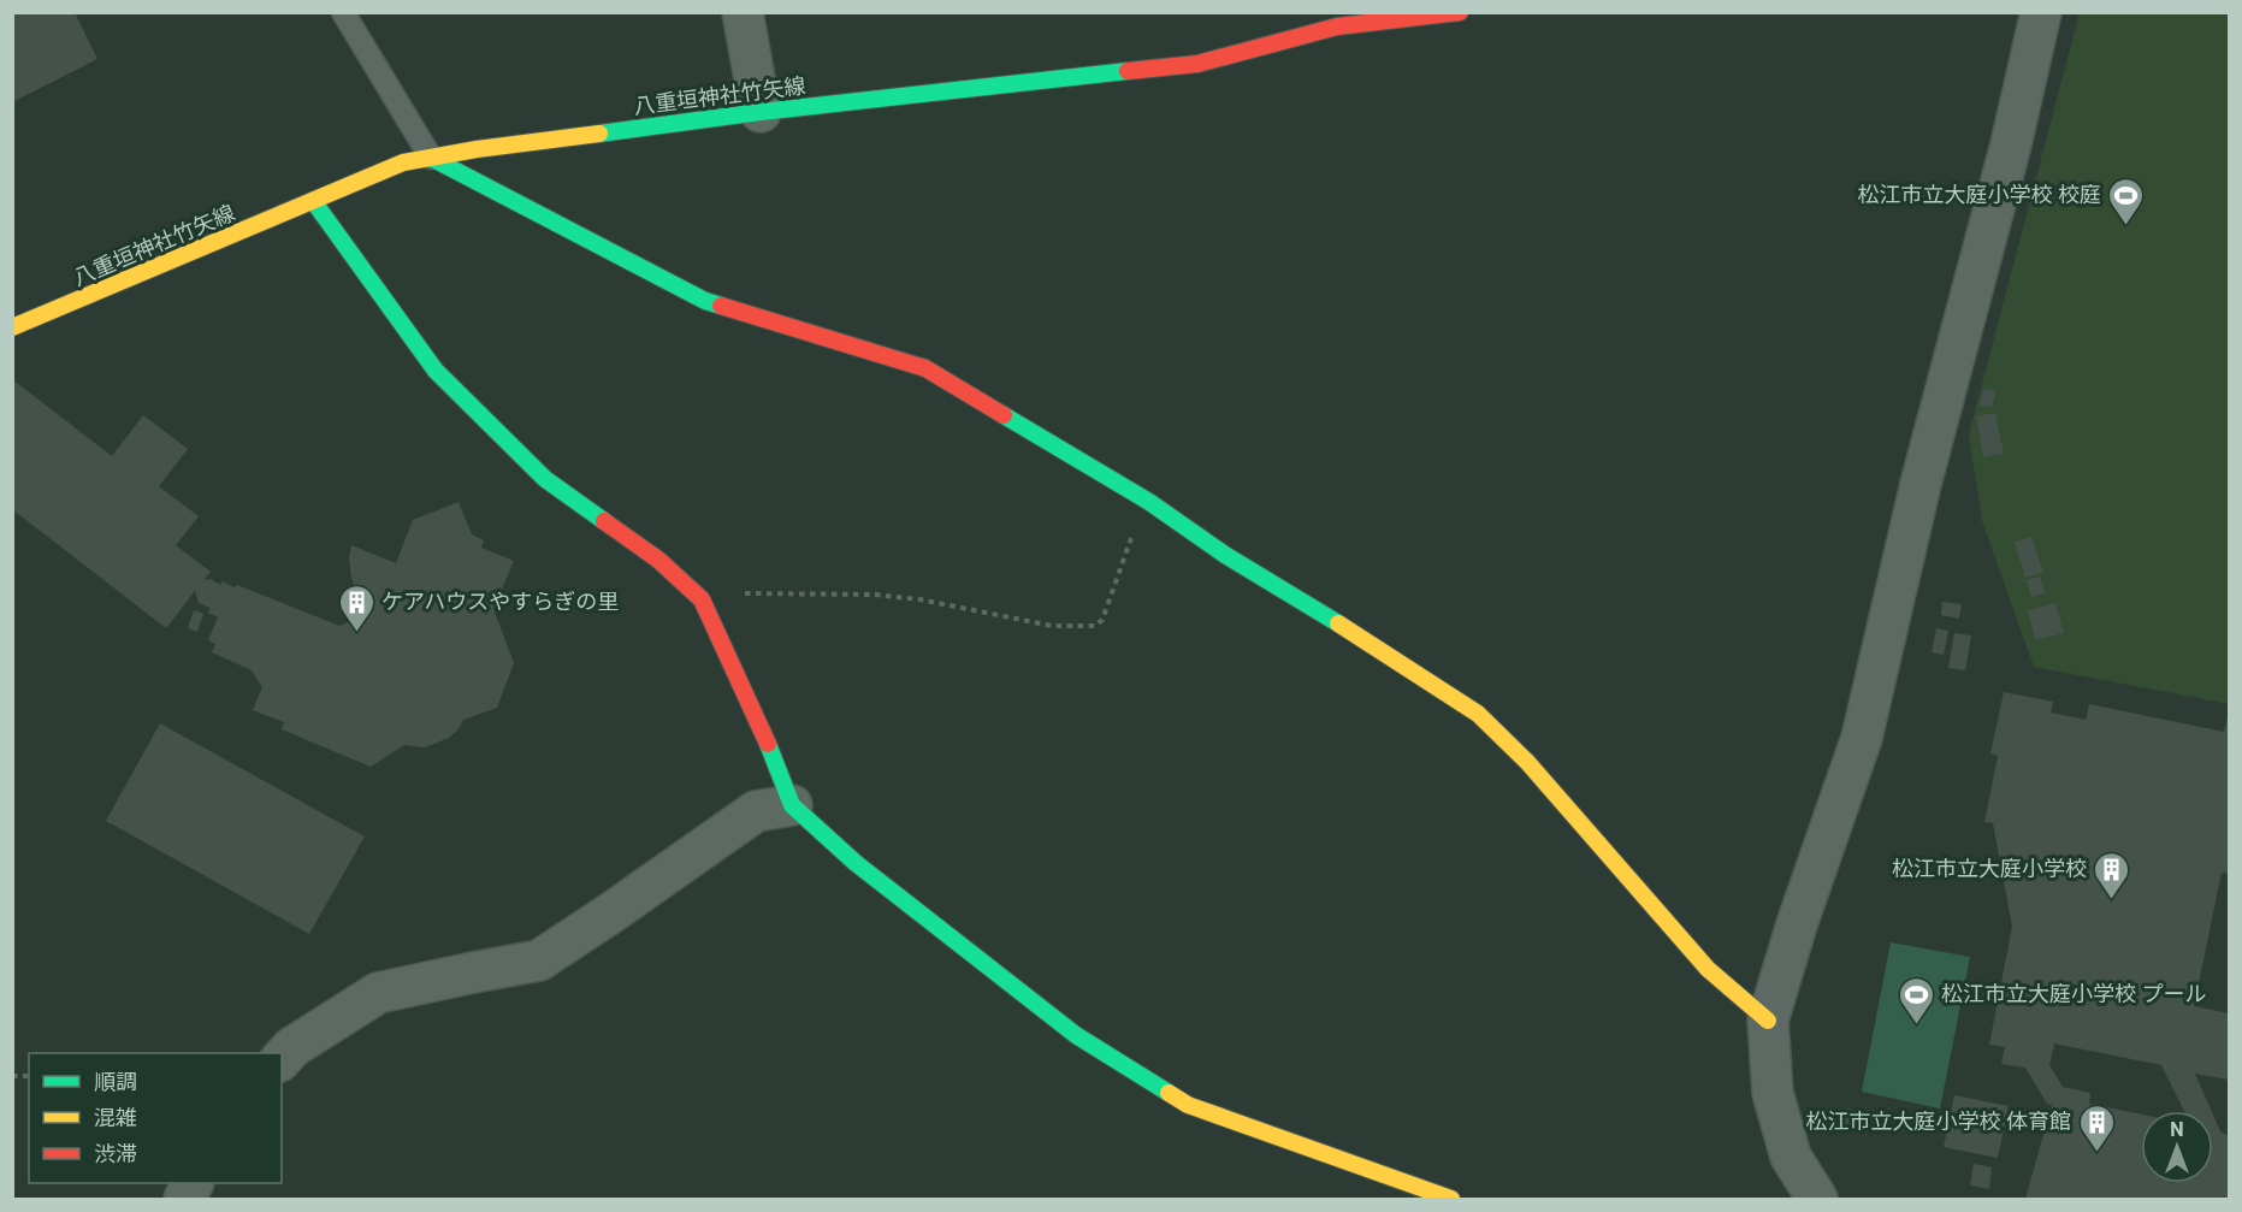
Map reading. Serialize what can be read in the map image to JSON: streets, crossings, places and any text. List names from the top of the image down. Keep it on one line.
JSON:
{"streets":{"street":["八重垣神社竹矢線"]},"places":{"sports":["松江市立大庭小学校 校庭","松江市立大庭小学校 プール"],"building":["ケアハウスやすらぎの里","松江市立大庭小学校","松江市立大庭小学校 体育館"]},"legend":["順調","混雑","渋滞"],"north":"top"}
